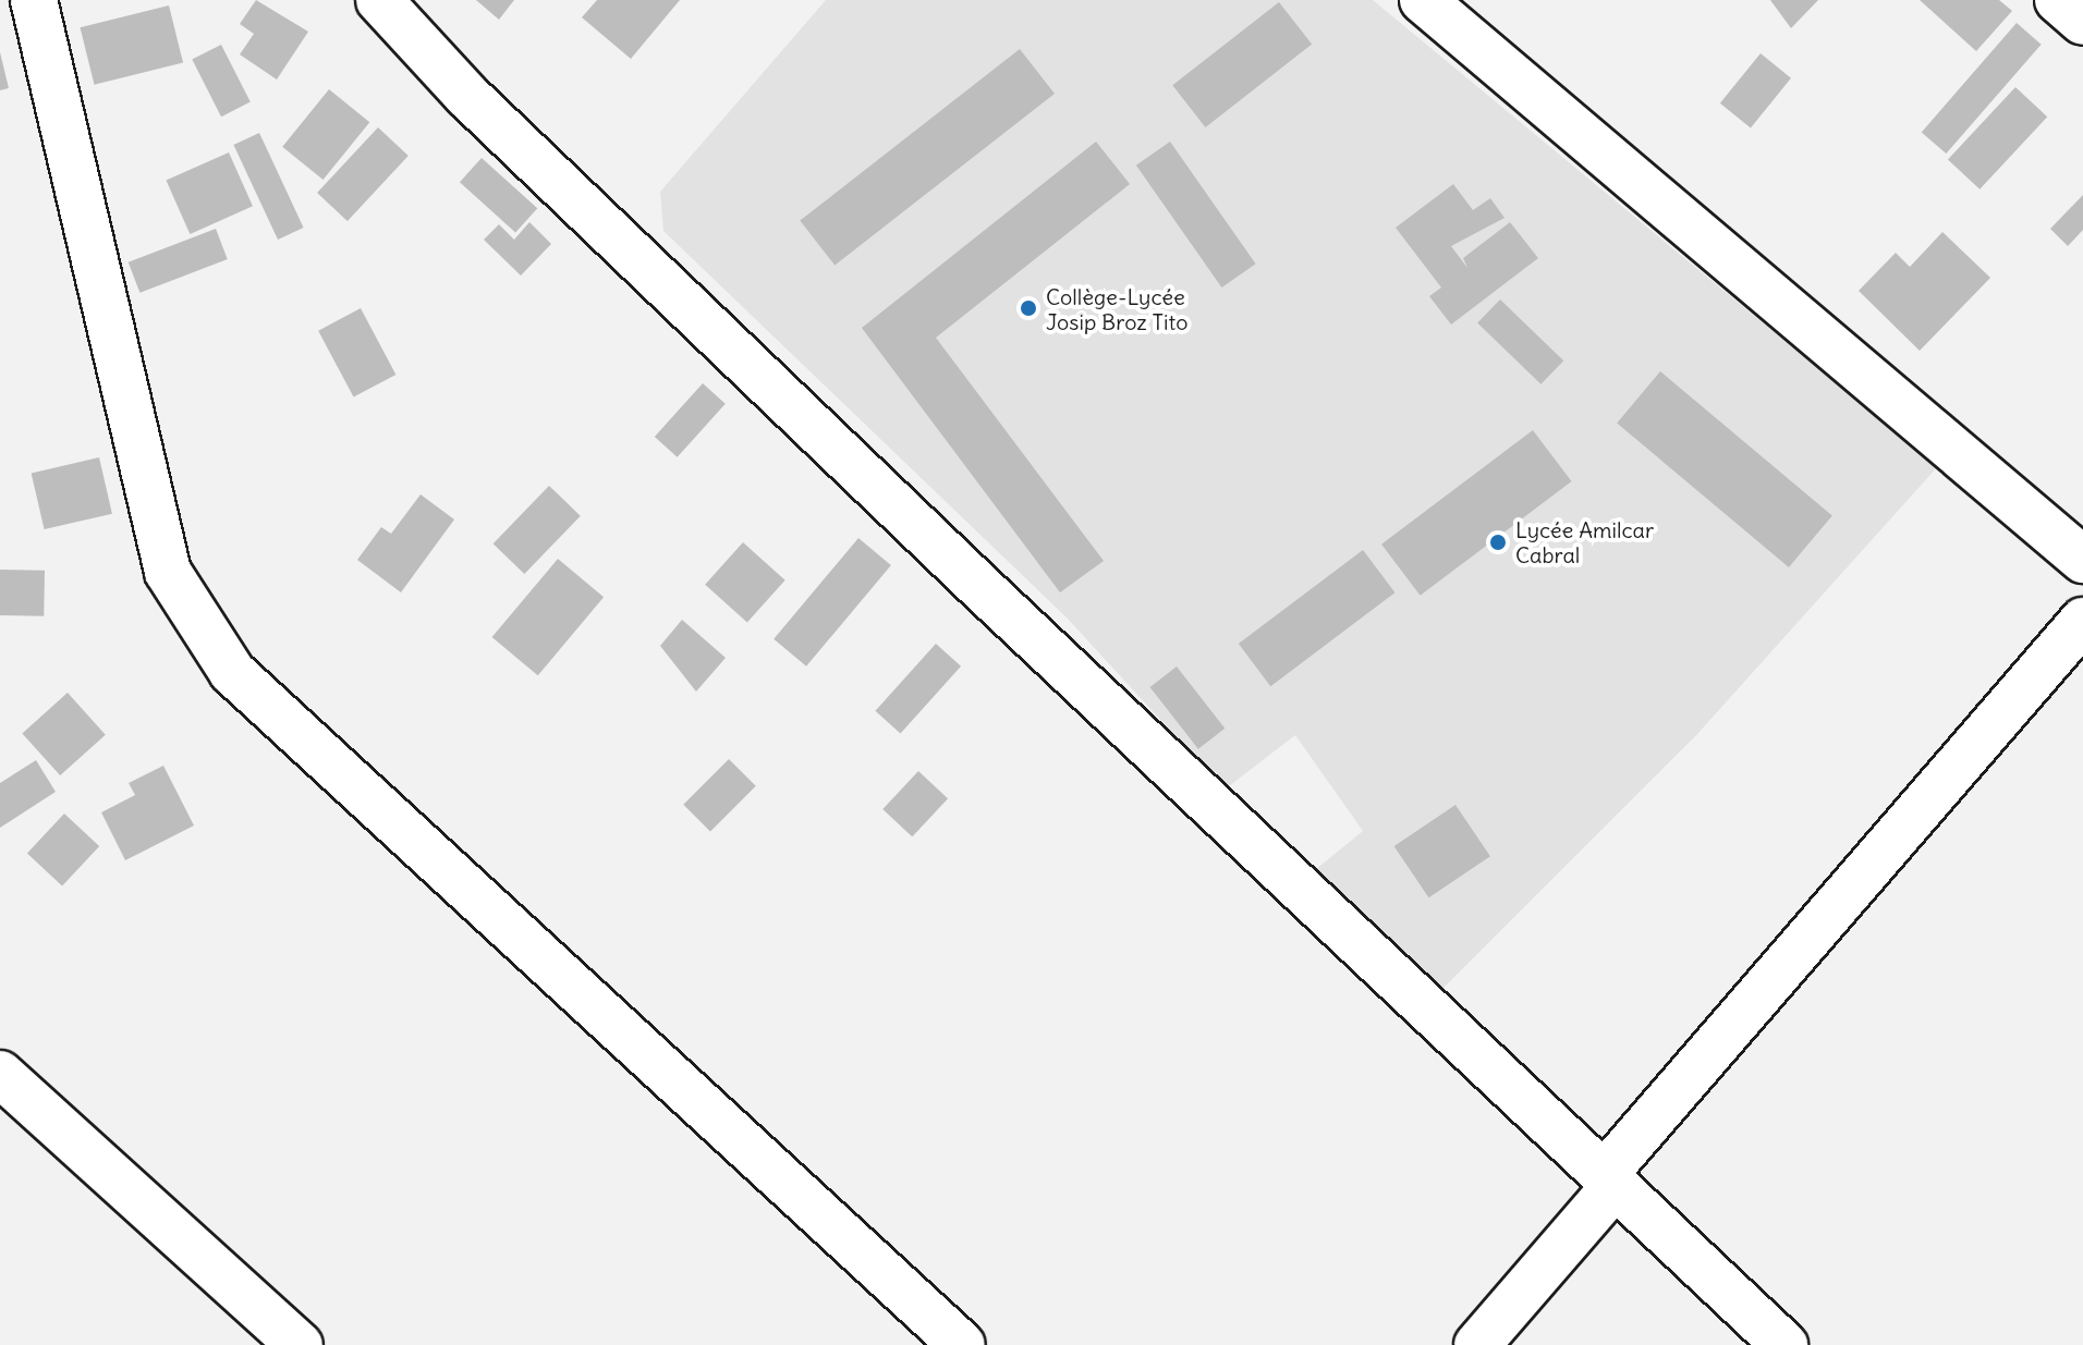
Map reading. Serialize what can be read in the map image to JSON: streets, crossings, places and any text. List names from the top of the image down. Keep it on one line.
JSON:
{"places":["Collège-Lycée Josip Broz Tito","Lycée Amilcar Cabral"]}
